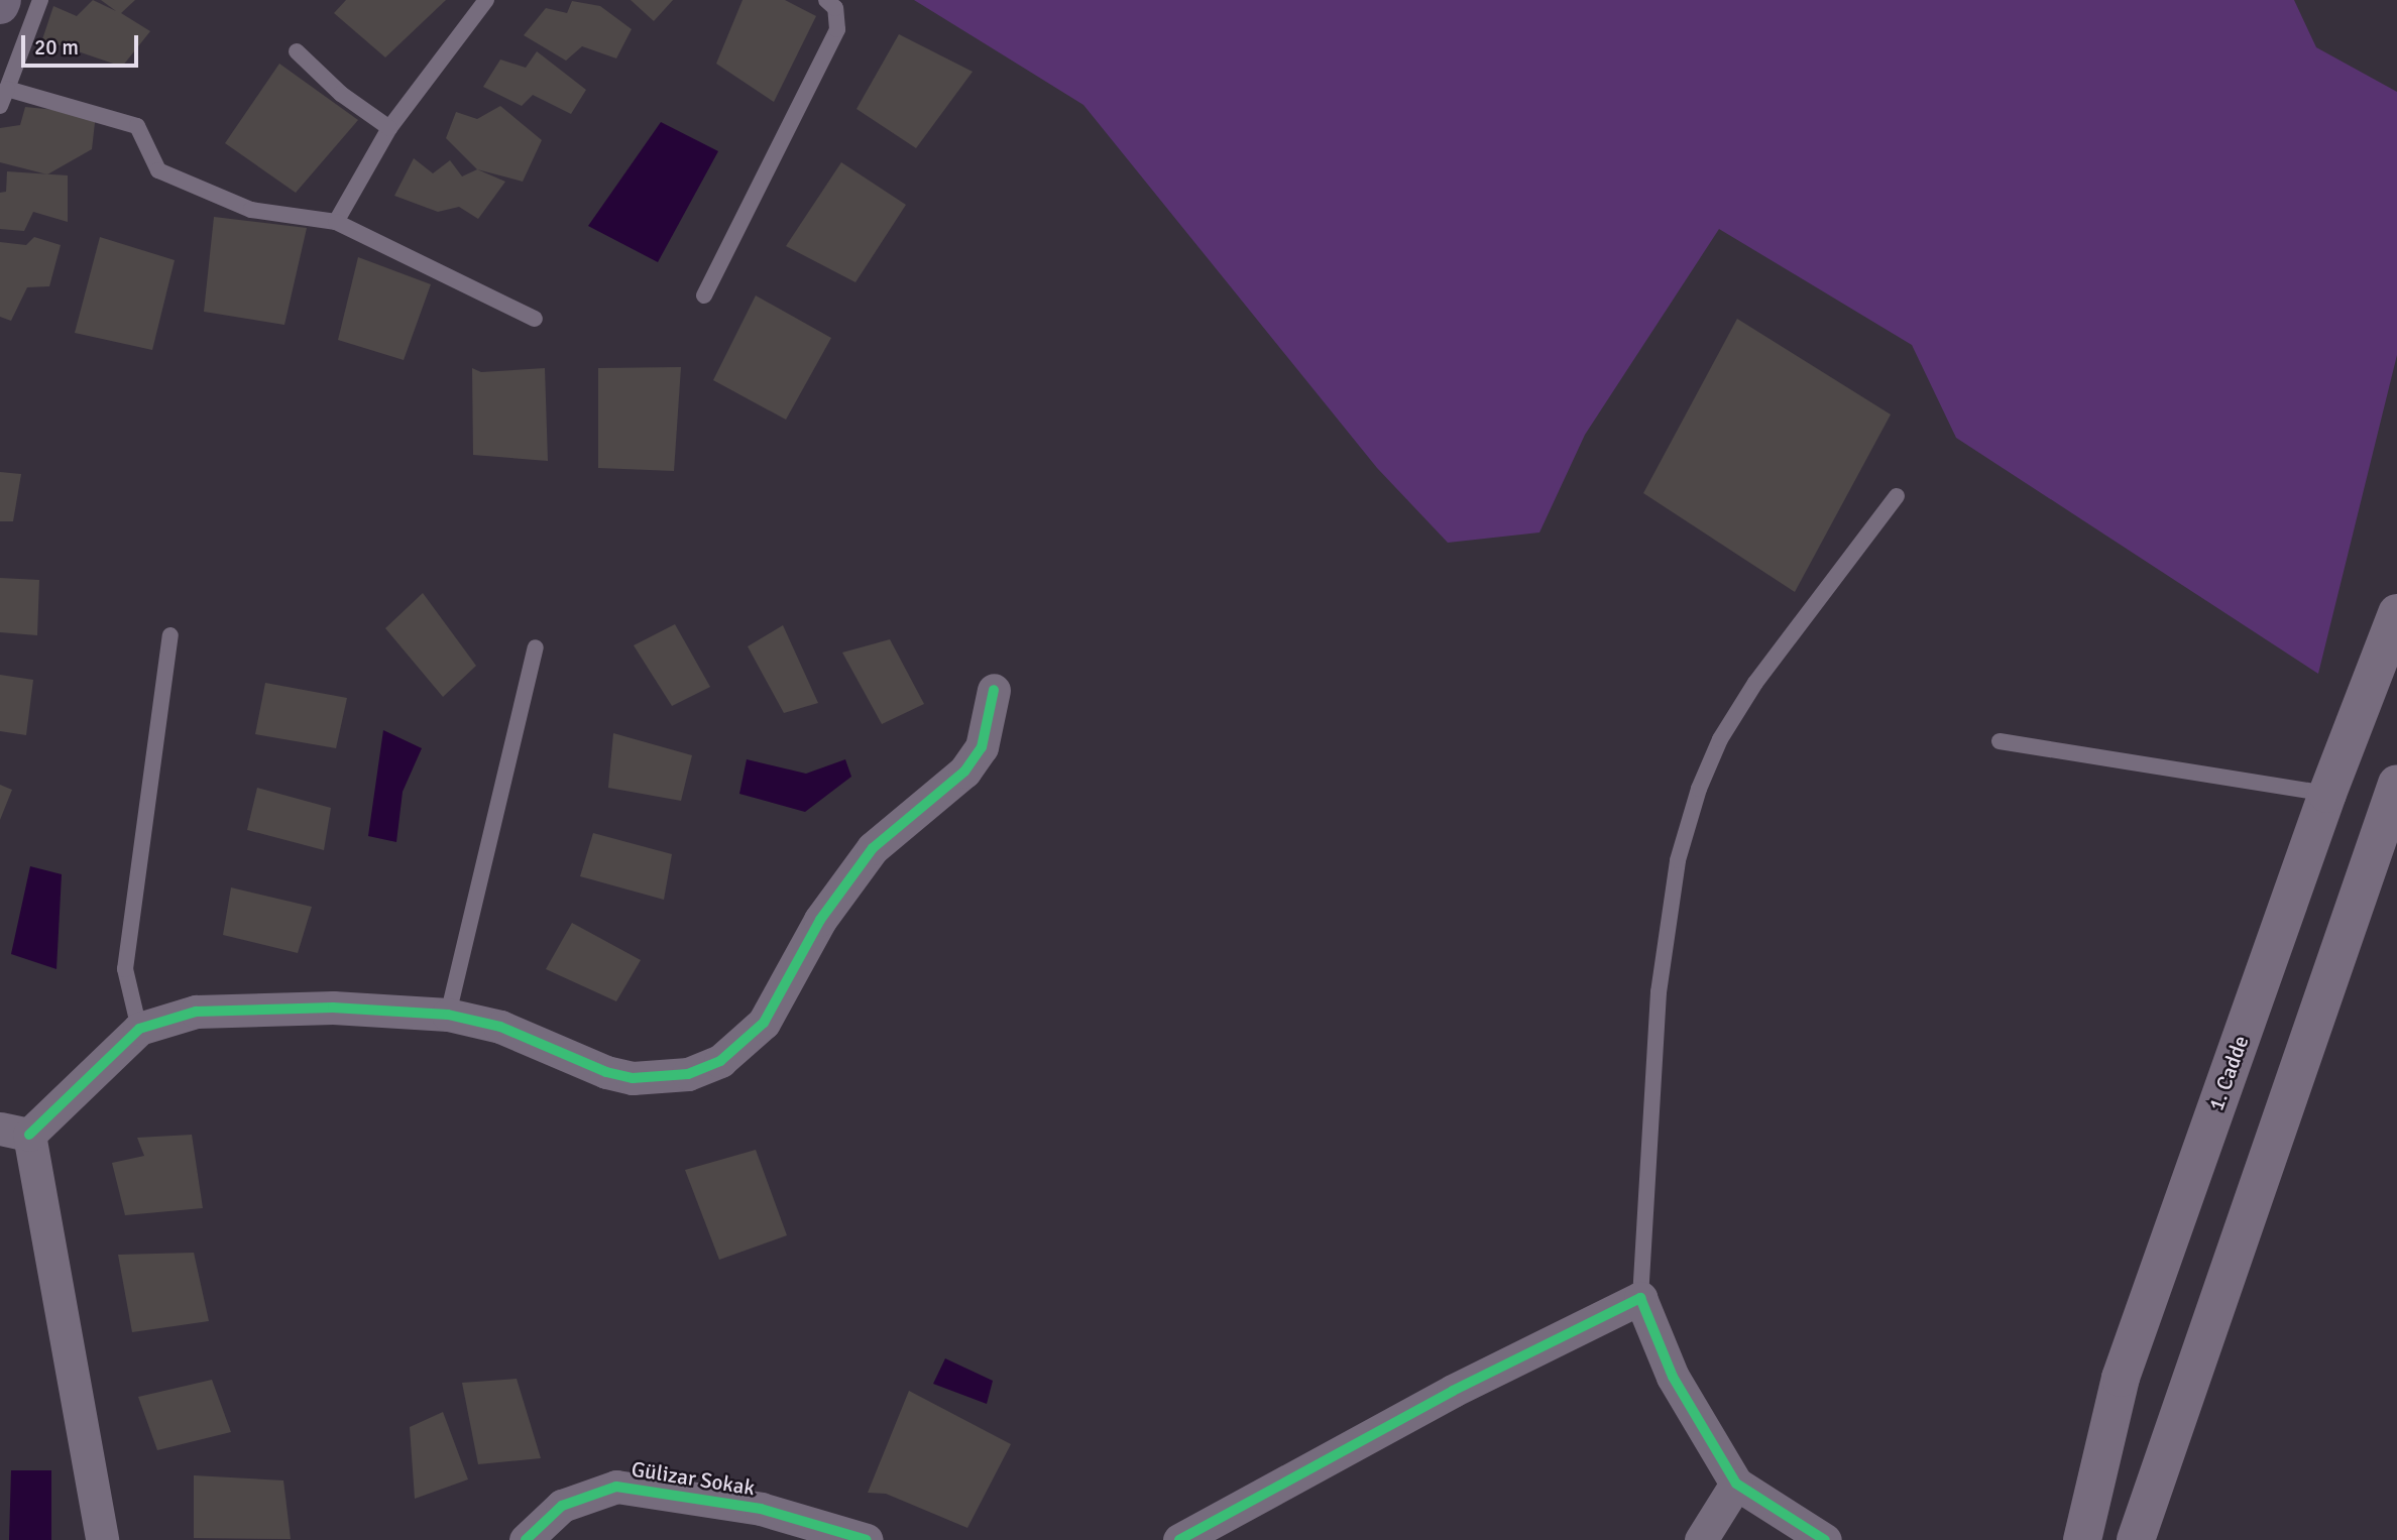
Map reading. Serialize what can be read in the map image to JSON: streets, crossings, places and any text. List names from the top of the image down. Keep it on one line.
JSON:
{"streets":{"main road":["1. Cadde"],"street":["Gülizar Sokak"]},"scale_bar":"20 m"}
